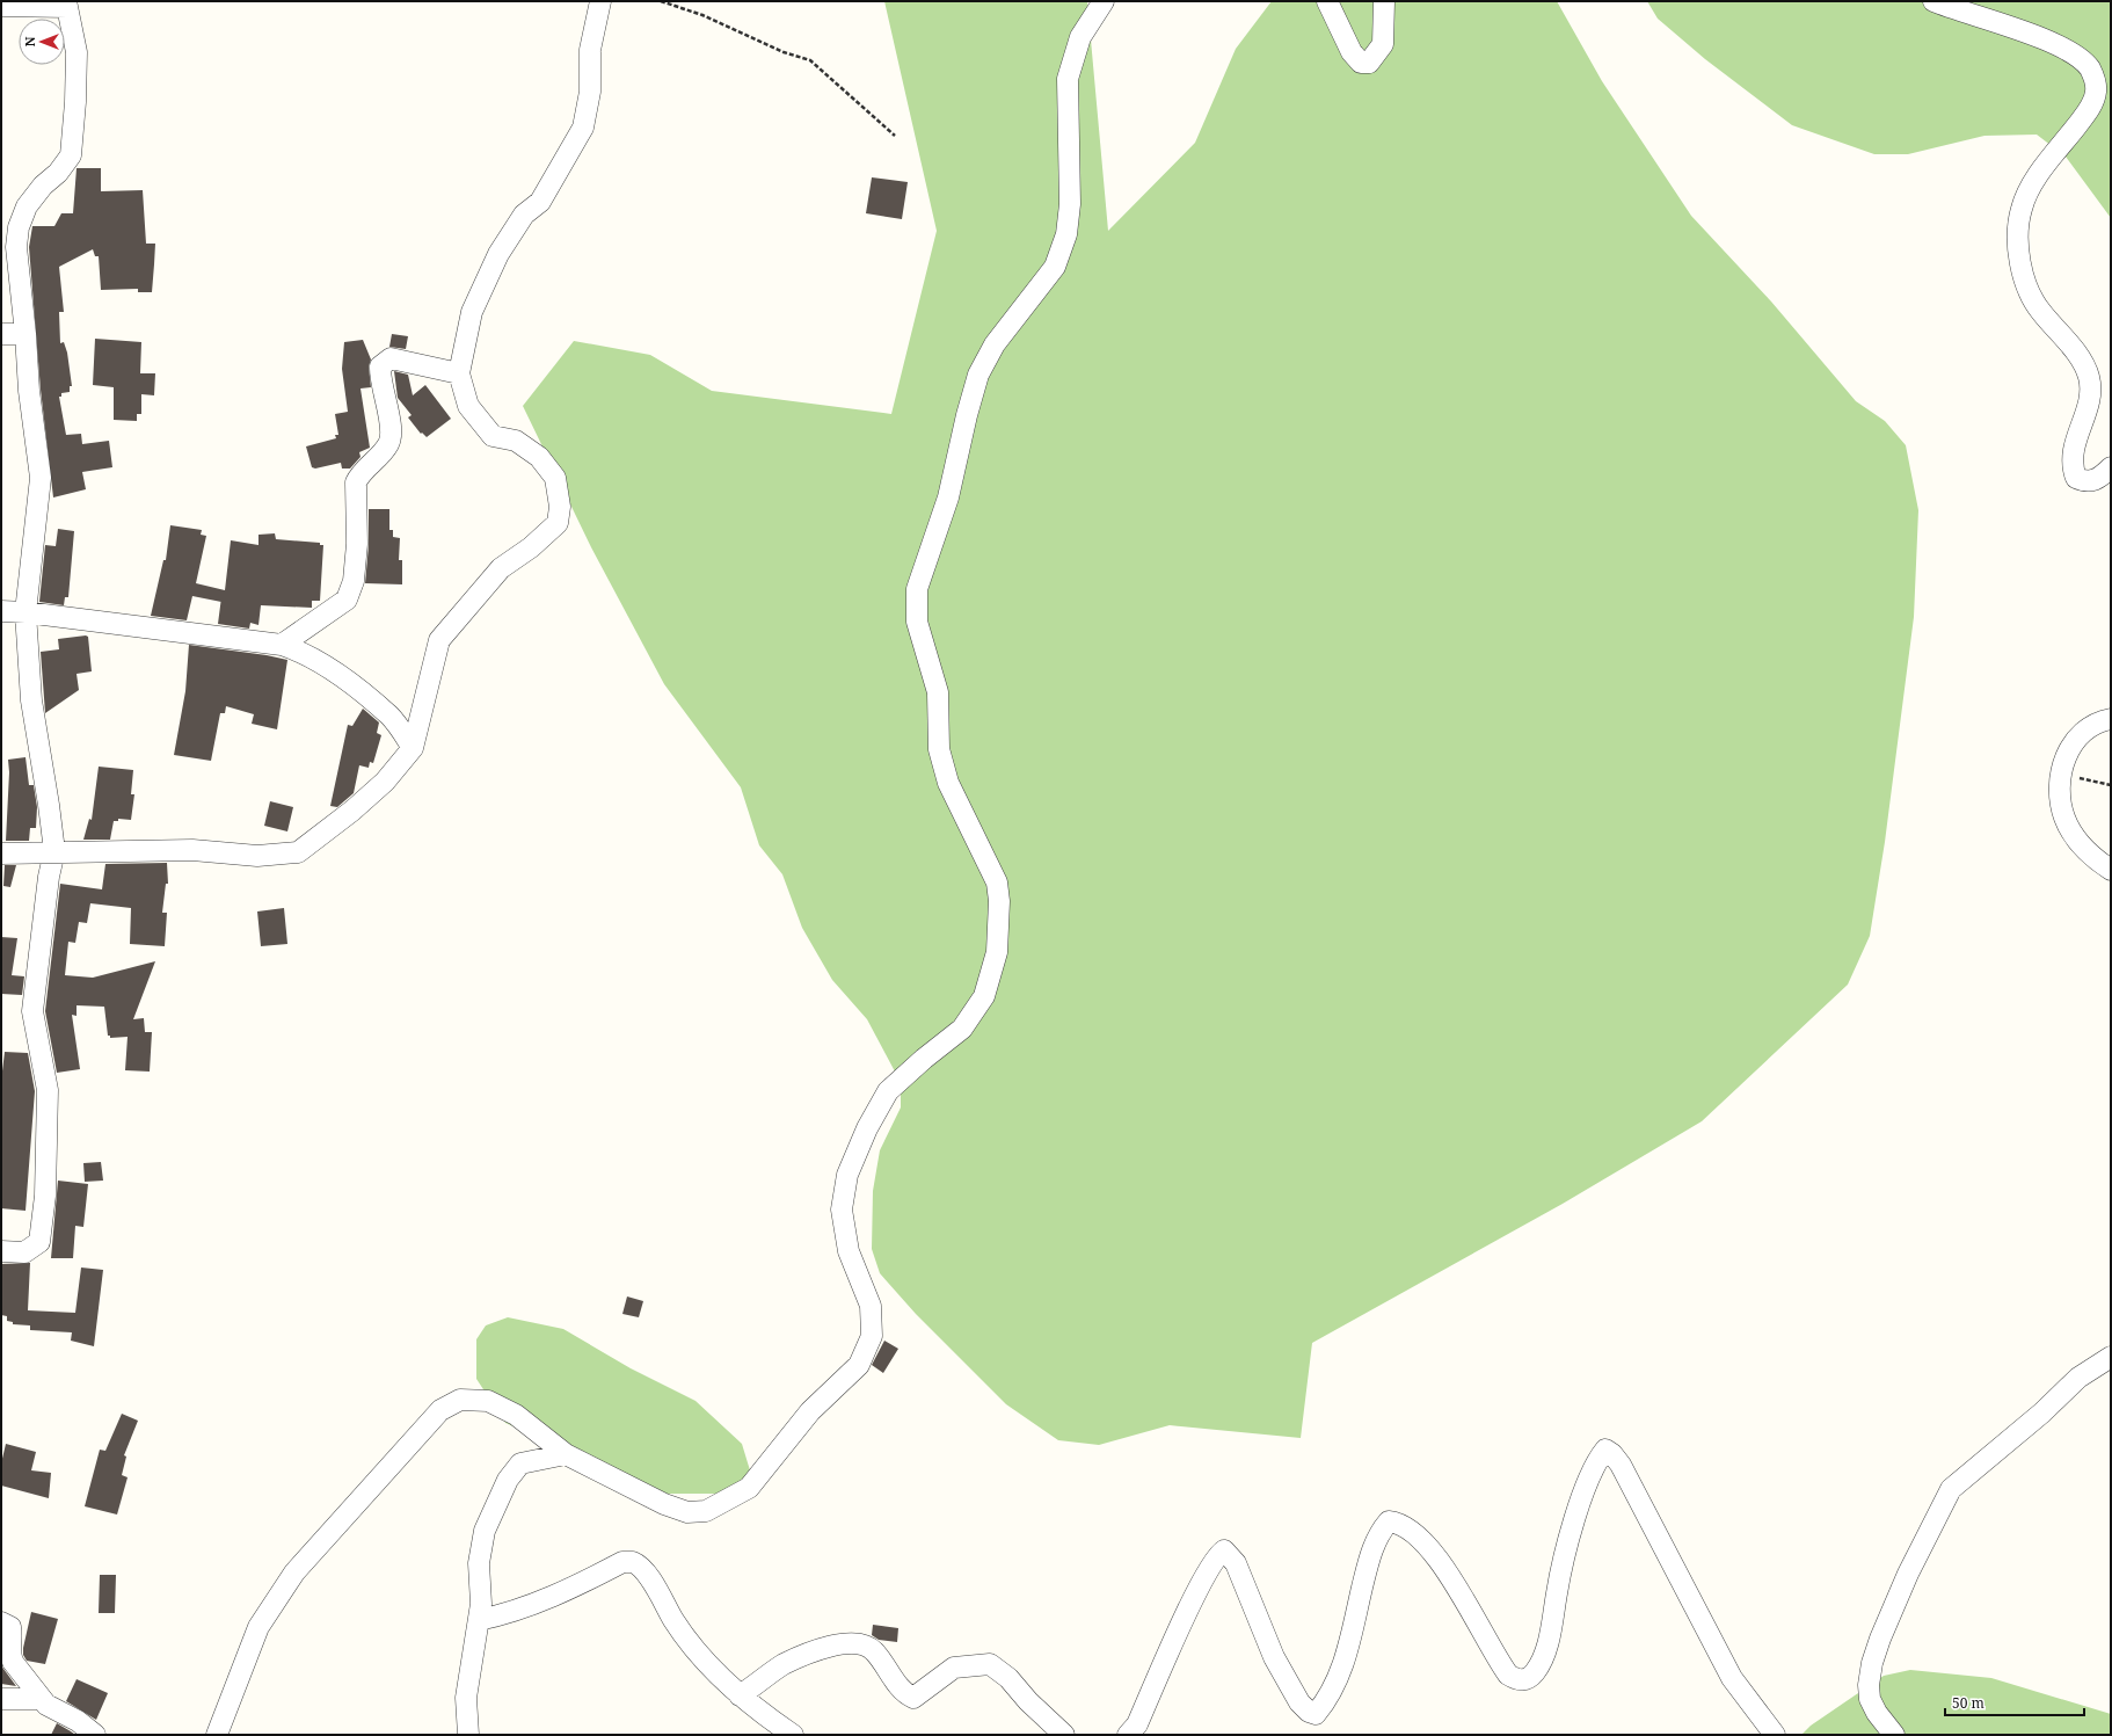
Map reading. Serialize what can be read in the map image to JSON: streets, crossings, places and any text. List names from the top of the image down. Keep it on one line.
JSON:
{"scale_bar":"50 m","north":"left"}
